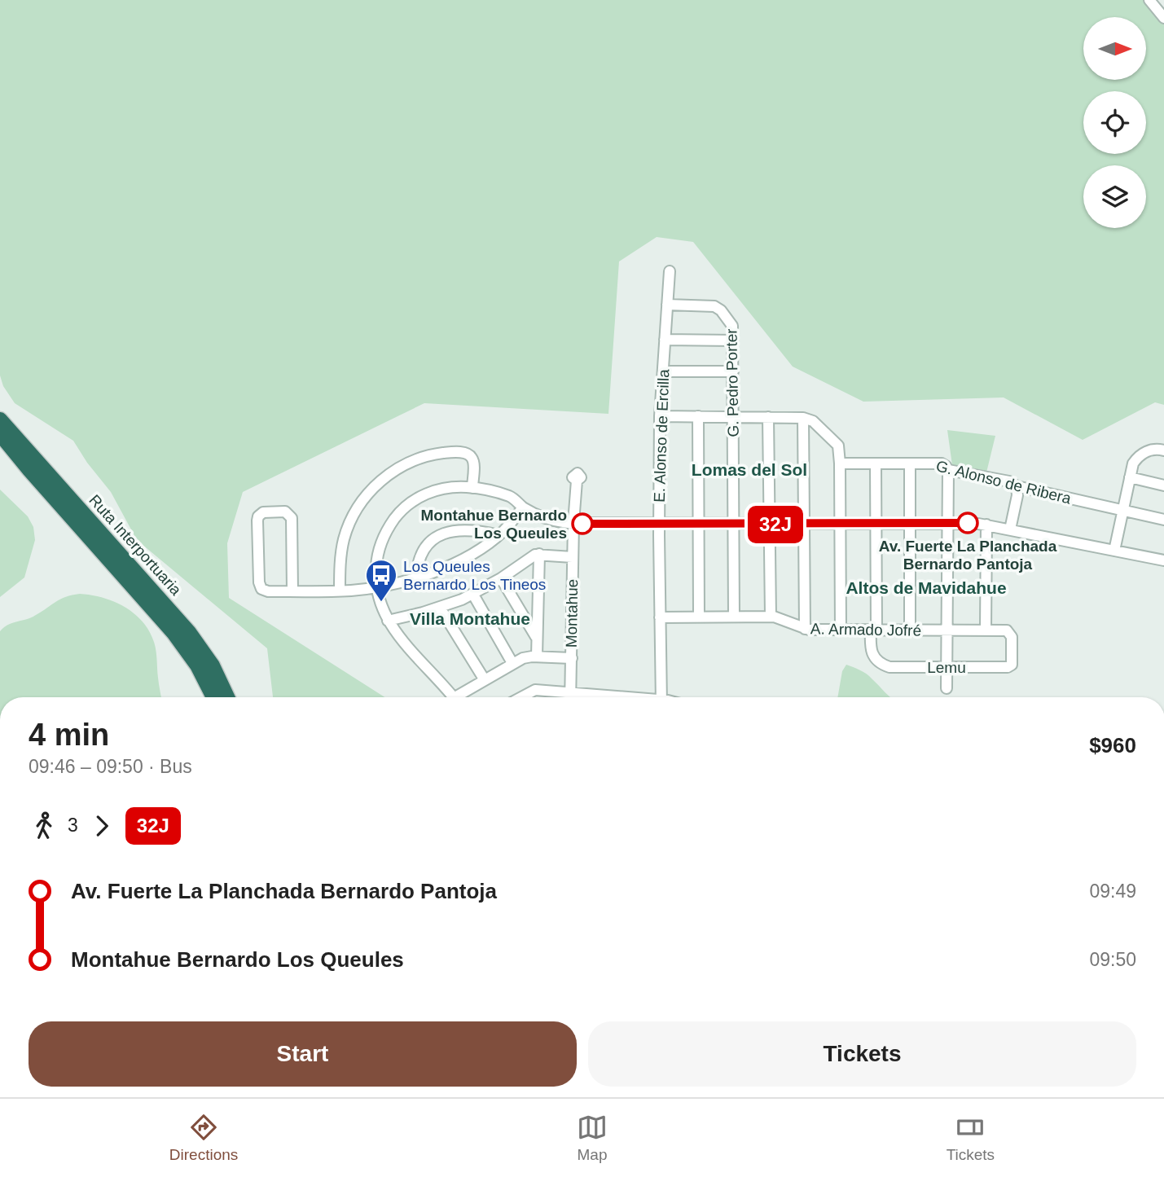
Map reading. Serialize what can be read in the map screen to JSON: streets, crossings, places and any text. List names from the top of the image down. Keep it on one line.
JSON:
{"streets":{"highway":["Ruta Interportuaria"],"street":["G. Pedro Porter","E. Alonso de Ercilla","G. Alonso de Ribera","Montahue","A. Armado Jofré","Lemu"]},"crossings":[["G. Pedro Porter","E. Alonso de Ercilla"],["G. Pedro Porter","A. Armado Jofré"],["E. Alonso de Ercilla","A. Armado Jofré"],["G. Alonso de Ribera","Lemu"],["A. Armado Jofré","Lemu"]],"districts":["Lomas del Sol","Altos de Mavidahue","Villa Montahue"],"places":{"other":["Av. Fuerte La Planchada Bernardo Pantoja","Montahue Bernardo Los Queules"],"bus stop":["Los Queules Bernardo Los Tineos"]},"lines":["bus line 32J"],"north":"right","page":{"on_map":"32J","heading":["4 min","09:46 – 09:50 · Bus","$960"],"legs":["3","32J"],"list":[{"name":"Av. Fuerte La Planchada Bernardo Pantoja","value":"09:49"},{"name":"Montahue Bernardo Los Queules","value":"09:50"}],"buttons":["Start","Tickets"],"tabs":["Directions","Map","Tickets"]}}
